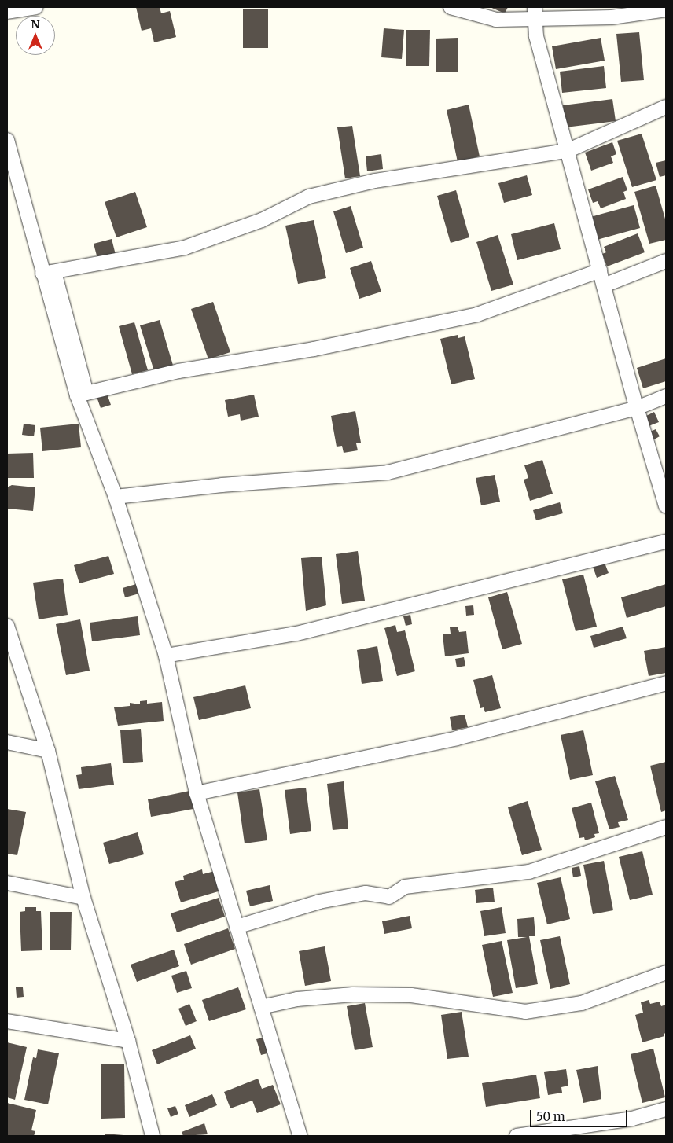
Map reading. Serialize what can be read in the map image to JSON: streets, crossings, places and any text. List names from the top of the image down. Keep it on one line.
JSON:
{"scale_bar":"50 m","north":"top"}
